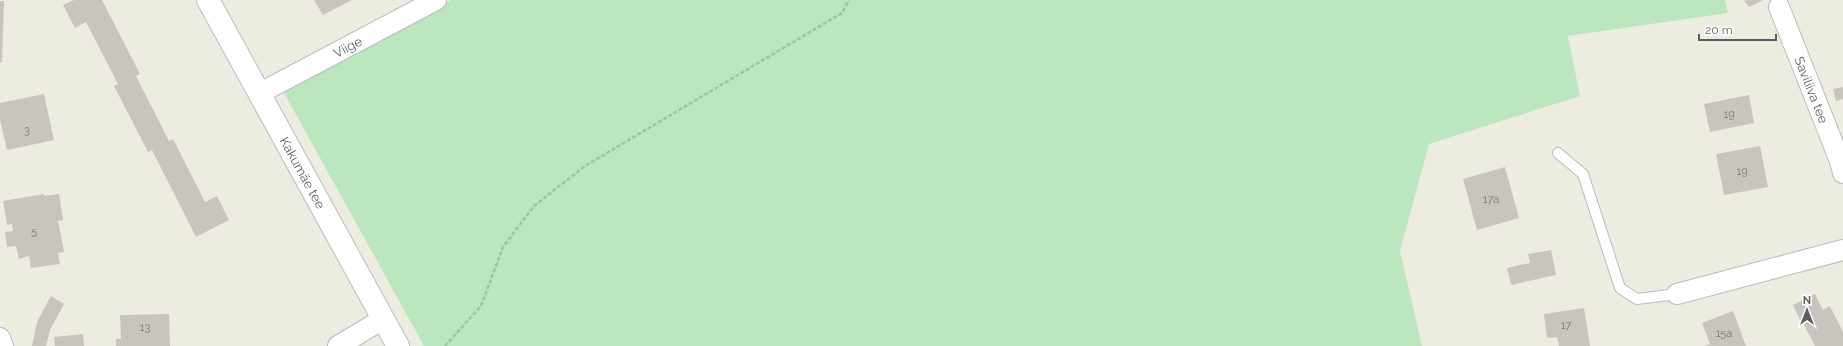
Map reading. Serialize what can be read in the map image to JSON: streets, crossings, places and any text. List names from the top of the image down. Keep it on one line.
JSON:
{"streets":{"street":["Viige","Saviliiva tee","Kakumäe tee"]},"crossings":[["Viige","Kakumäe tee"]],"house_numbers":["19","3","19","17a","5","17","13","15a"],"scale_bar":"20 m","north":"top"}
